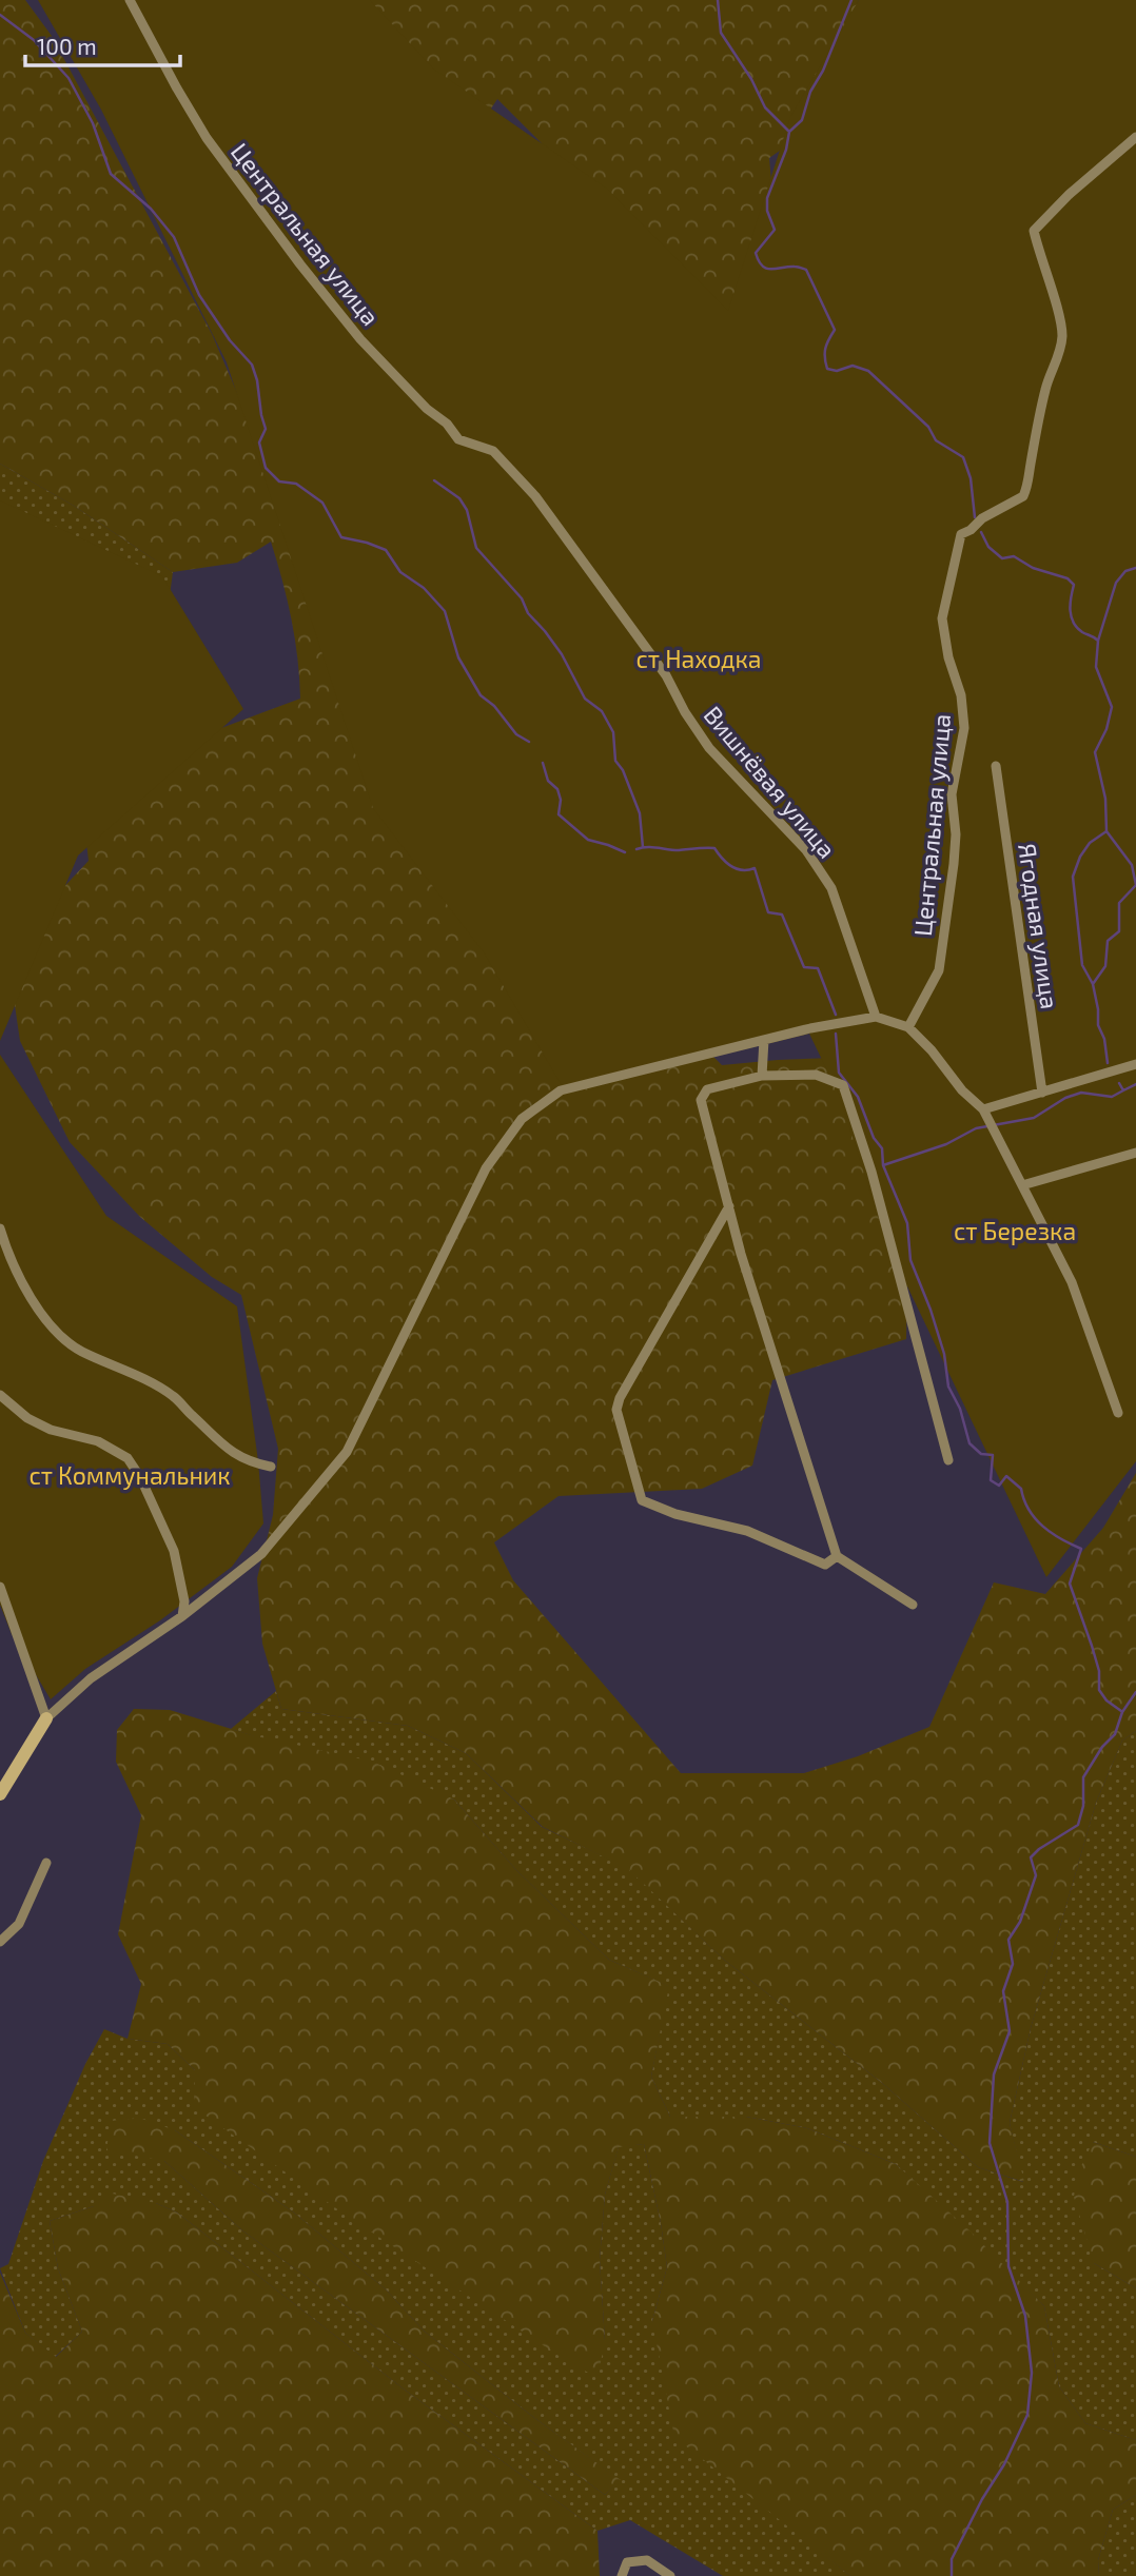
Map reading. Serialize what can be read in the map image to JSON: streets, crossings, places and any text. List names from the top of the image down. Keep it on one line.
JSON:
{"streets":{"street":["Центральная улица","Вишнёвая улица","Ягодная улица"]},"crossings":[["Центральная улица","Вишнёвая улица"]],"parks":["ст Находка","ст Березка","ст Коммунальник"],"scale_bar":"100 m"}
